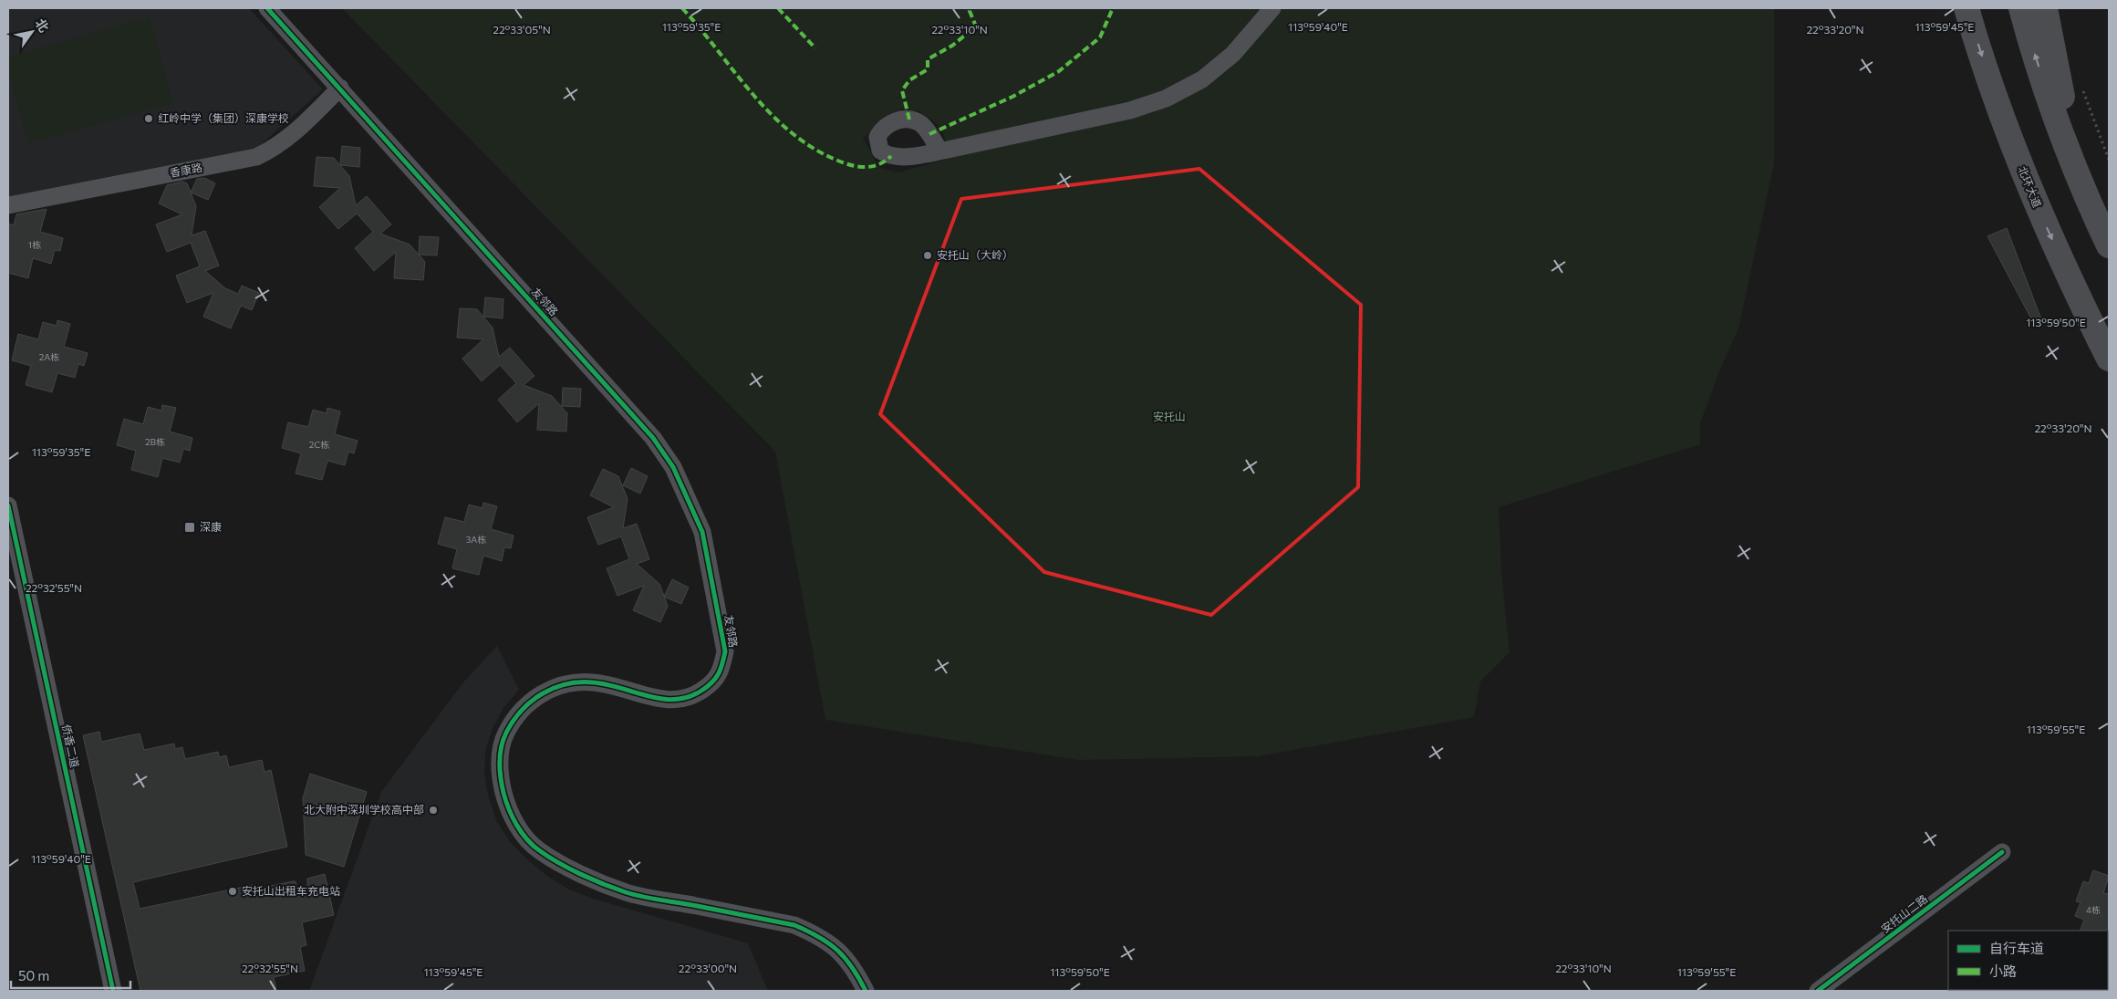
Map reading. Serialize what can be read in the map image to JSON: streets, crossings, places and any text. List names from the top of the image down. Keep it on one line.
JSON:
{"streets":{"highway":["北环大道"],"street":["香康路","友邻路","侨香二道","安托山二路"]},"crossings":[["香康路","友邻路"]],"parks":["安托山"],"places":{"other":["红岭中学（集团）深康学校","安托山（大岭）","北大附中深圳学校高中部","安托山出租车充电站"],"transit":["深康"]},"house_numbers":["1栋","2A栋","2B栋","2C栋","3A栋","4栋"],"legend":["自行车道","小路"],"scale_bar":"50 m","north":"top right","coordinates":["113°59'35\"E","113°59'40\"E","113°59'45\"E","22°33'05\"N","22°33'10\"N","22°33'20\"N","113°59'50\"E","22°32'55\"N","113°59'55\"E","22°33'00\"N"]}
